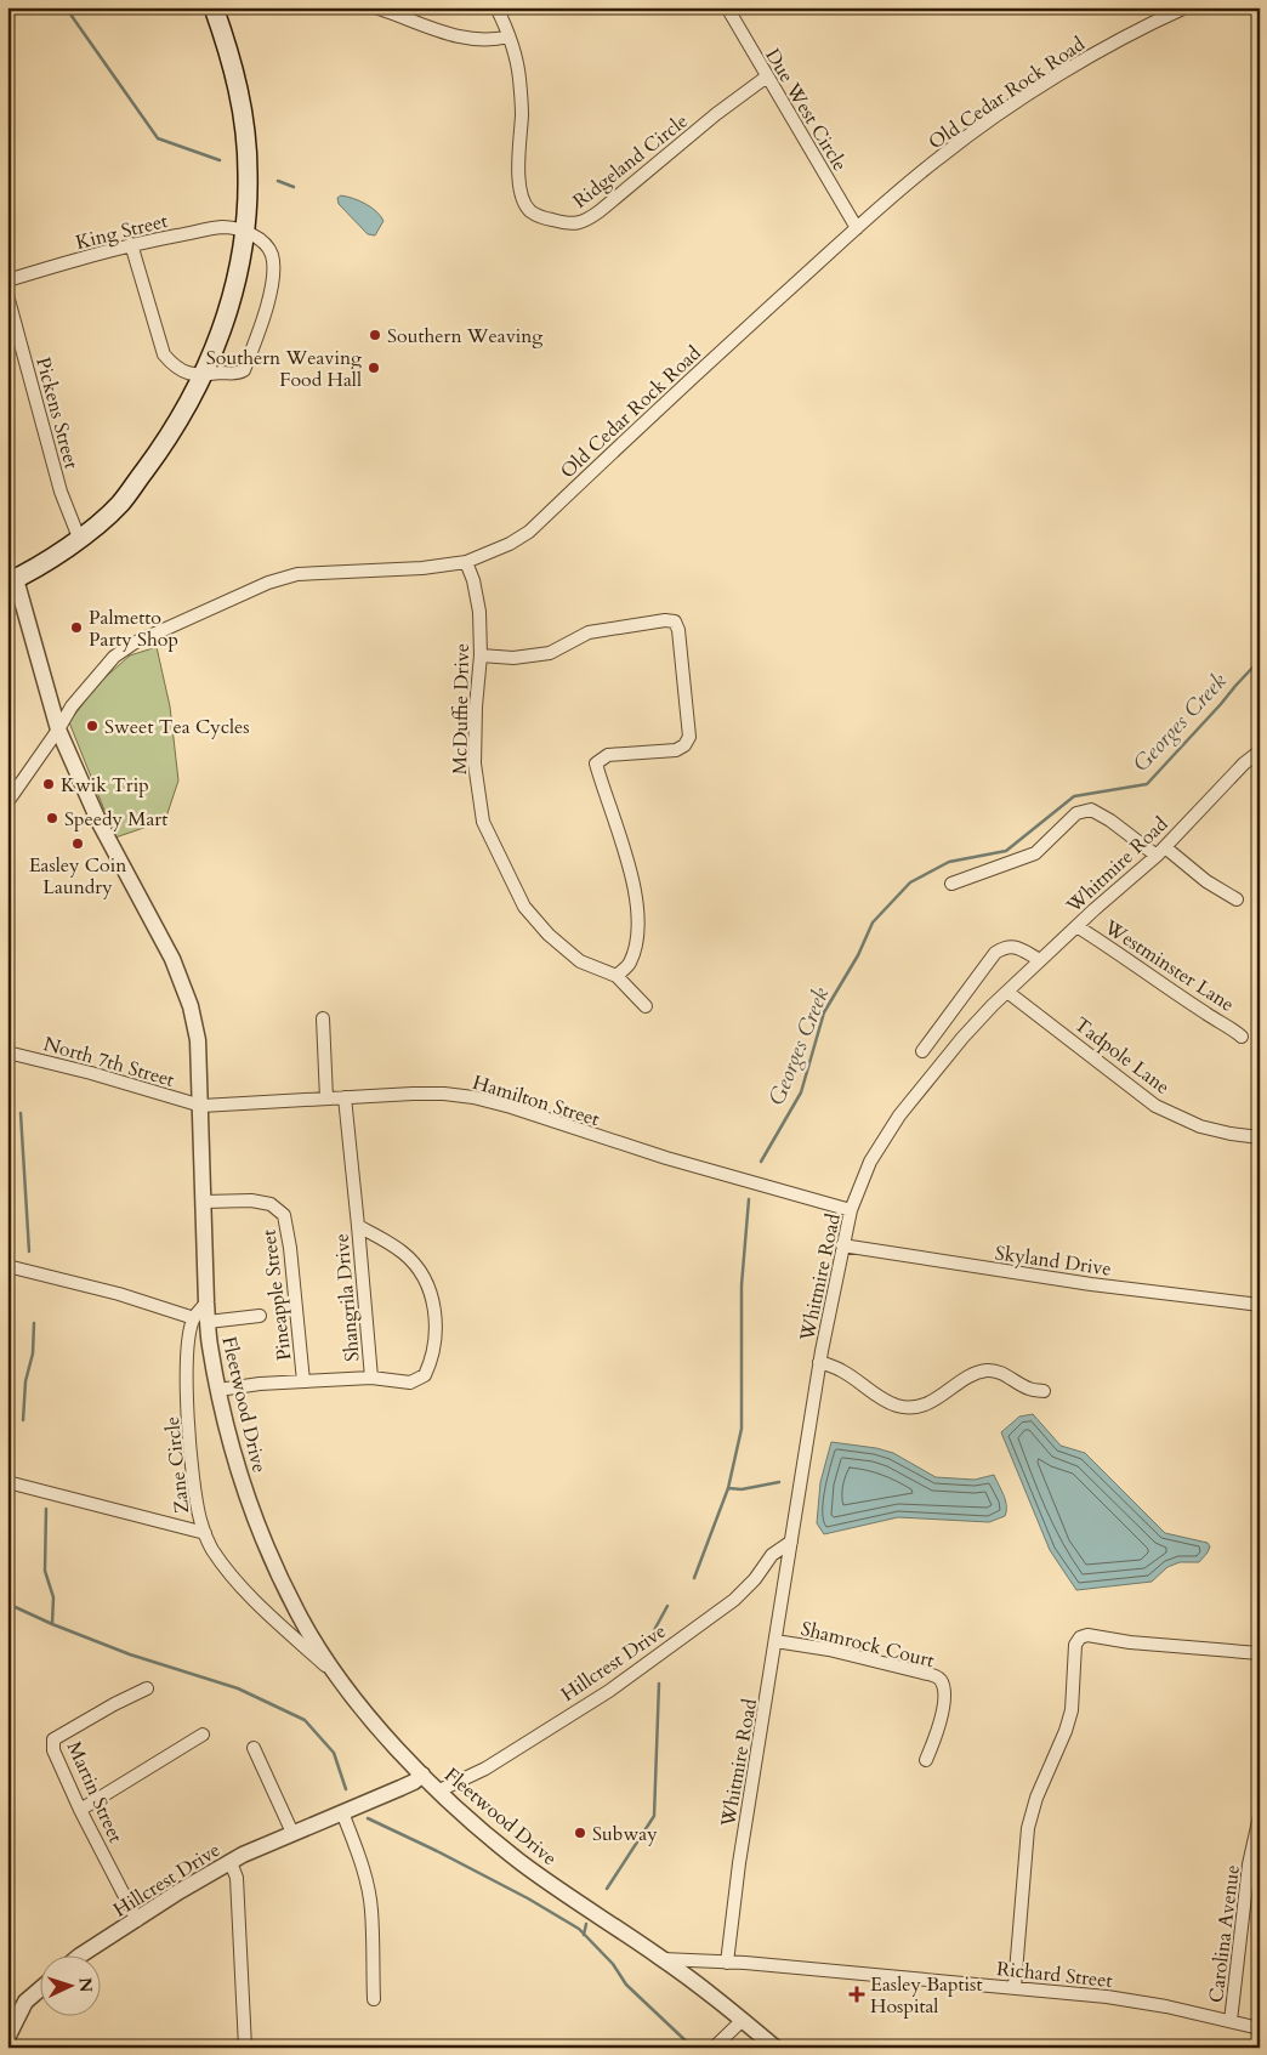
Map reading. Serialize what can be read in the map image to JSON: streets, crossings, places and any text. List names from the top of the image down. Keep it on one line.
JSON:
{"streets":{"street":["Old Cedar Rock Road","Due West Circle","Ridgeland Circle","King Street","Pickens Street","McDuffie Drive","Whitmire Road","Westminster Lane","Tadpole Lane","North 7th Street","Hamilton Street","Skyland Drive","Pineapple Street","Shangrila Drive","Fleetwood Drive","Zane Circle","Shamrock Court","Hillcrest Drive","Martin Street","Carolina Avenue","Richard Street"]},"crossings":[["Old Cedar Rock Road","Due West Circle"],["Old Cedar Rock Road","McDuffie Drive"],["Old Cedar Rock Road","Fleetwood Drive"],["Due West Circle","Ridgeland Circle"],["Whitmire Road","Westminster Lane"],["Whitmire Road","Tadpole Lane"],["Whitmire Road","Hamilton Street"],["Whitmire Road","Skyland Drive"],["Whitmire Road","Shamrock Court"],["Whitmire Road","Hillcrest Drive"],["Whitmire Road","Richard Street"],["North 7th Street","Hamilton Street"],["North 7th Street","Fleetwood Drive"],["Hamilton Street","Shangrila Drive"],["Hamilton Street","Fleetwood Drive"],["Pineapple Street","Shangrila Drive"],["Pineapple Street","Fleetwood Drive"],["Shangrila Drive","Fleetwood Drive"],["Fleetwood Drive","Zane Circle"],["Fleetwood Drive","Hillcrest Drive"],["Fleetwood Drive","Richard Street"],["Hillcrest Drive","Martin Street"],["Carolina Avenue","Richard Street"]],"water":["Georges Creek"],"places":{"other":["Southern Weaving","Southern Weaving Food Hall","Palmetto Party Shop","Sweet Tea Cycles","Kwik Trip","Speedy Mart","Easley Coin Laundry","Subway"],"health":["Easley Baptist Hospital"]},"north":"right"}
